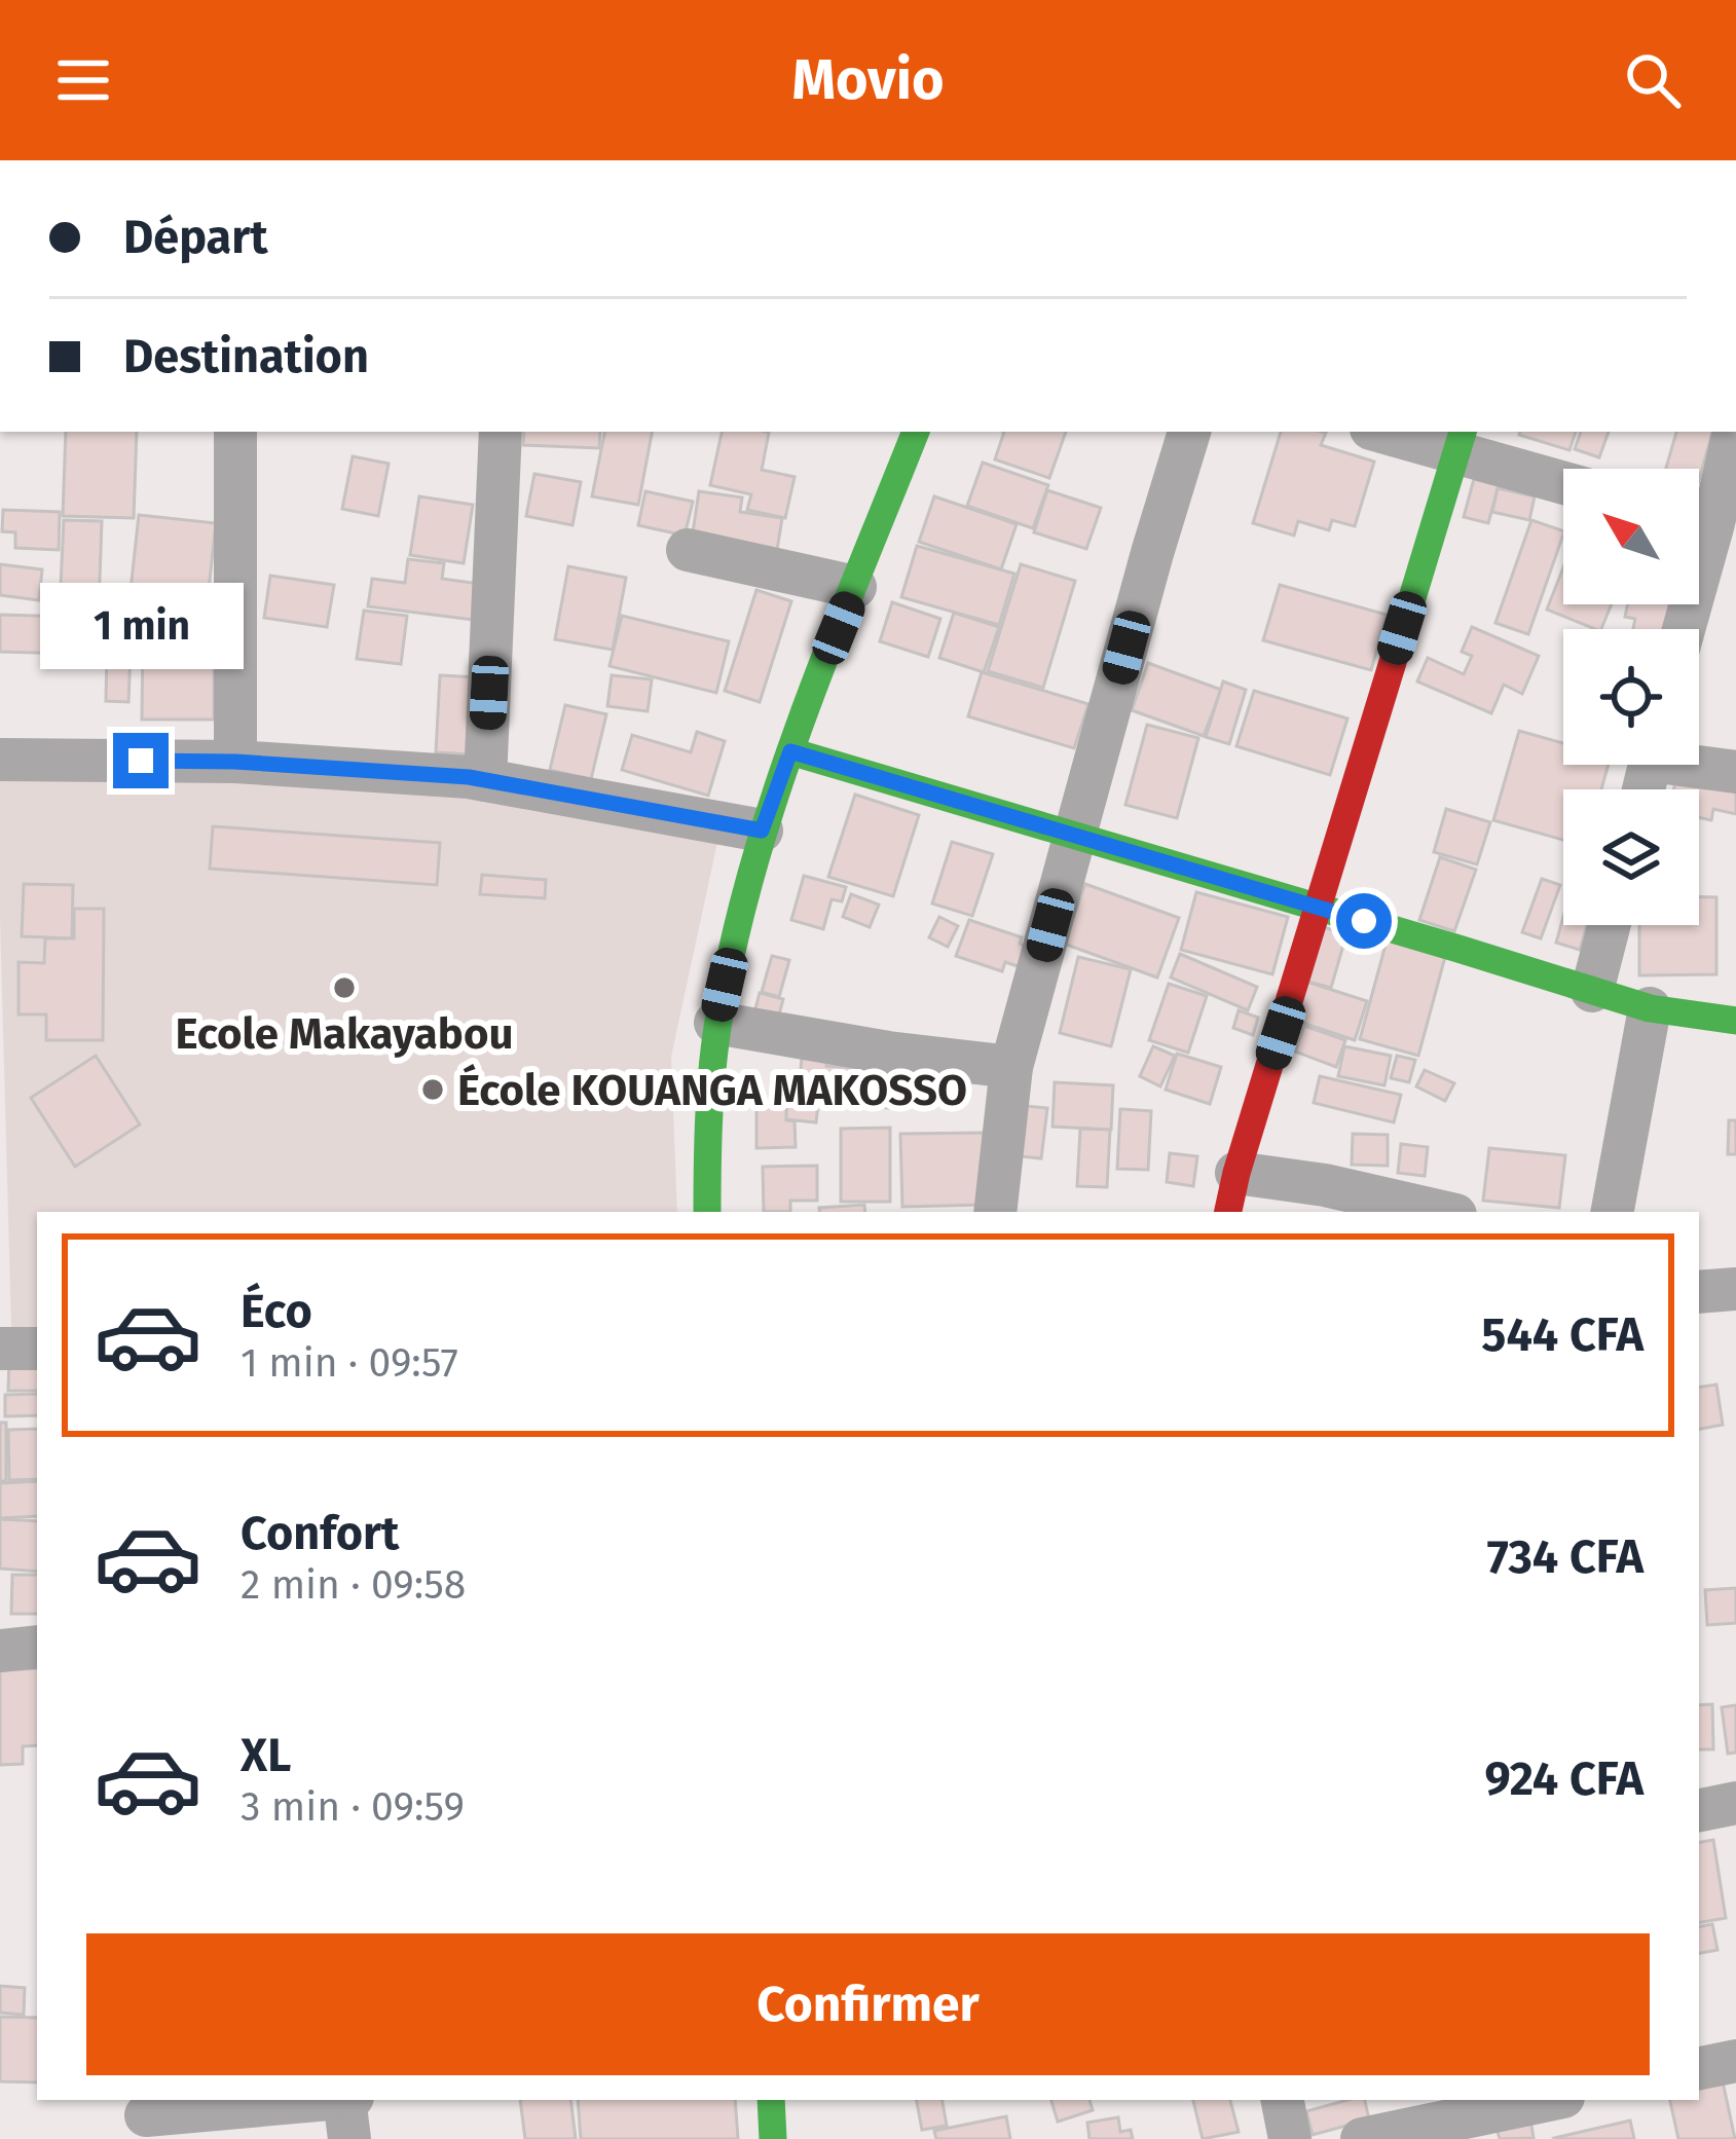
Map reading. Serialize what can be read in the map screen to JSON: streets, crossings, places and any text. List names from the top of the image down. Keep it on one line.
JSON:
{"places":["Ecole Makayabou","École KOUANGA MAKOSSO"],"north":"top left","page":{"header":"Movio","banner":["Départ","Destination"],"bubble":"1 min","list":[{"name":"Éco","note":"1 min · 09:57","value":"544 CFA"},{"name":"Confort","note":"2 min · 09:58","value":"734 CFA"},{"name":"XL","note":"3 min · 09:59","value":"924 CFA"}],"buttons":"Confirmer"}}
